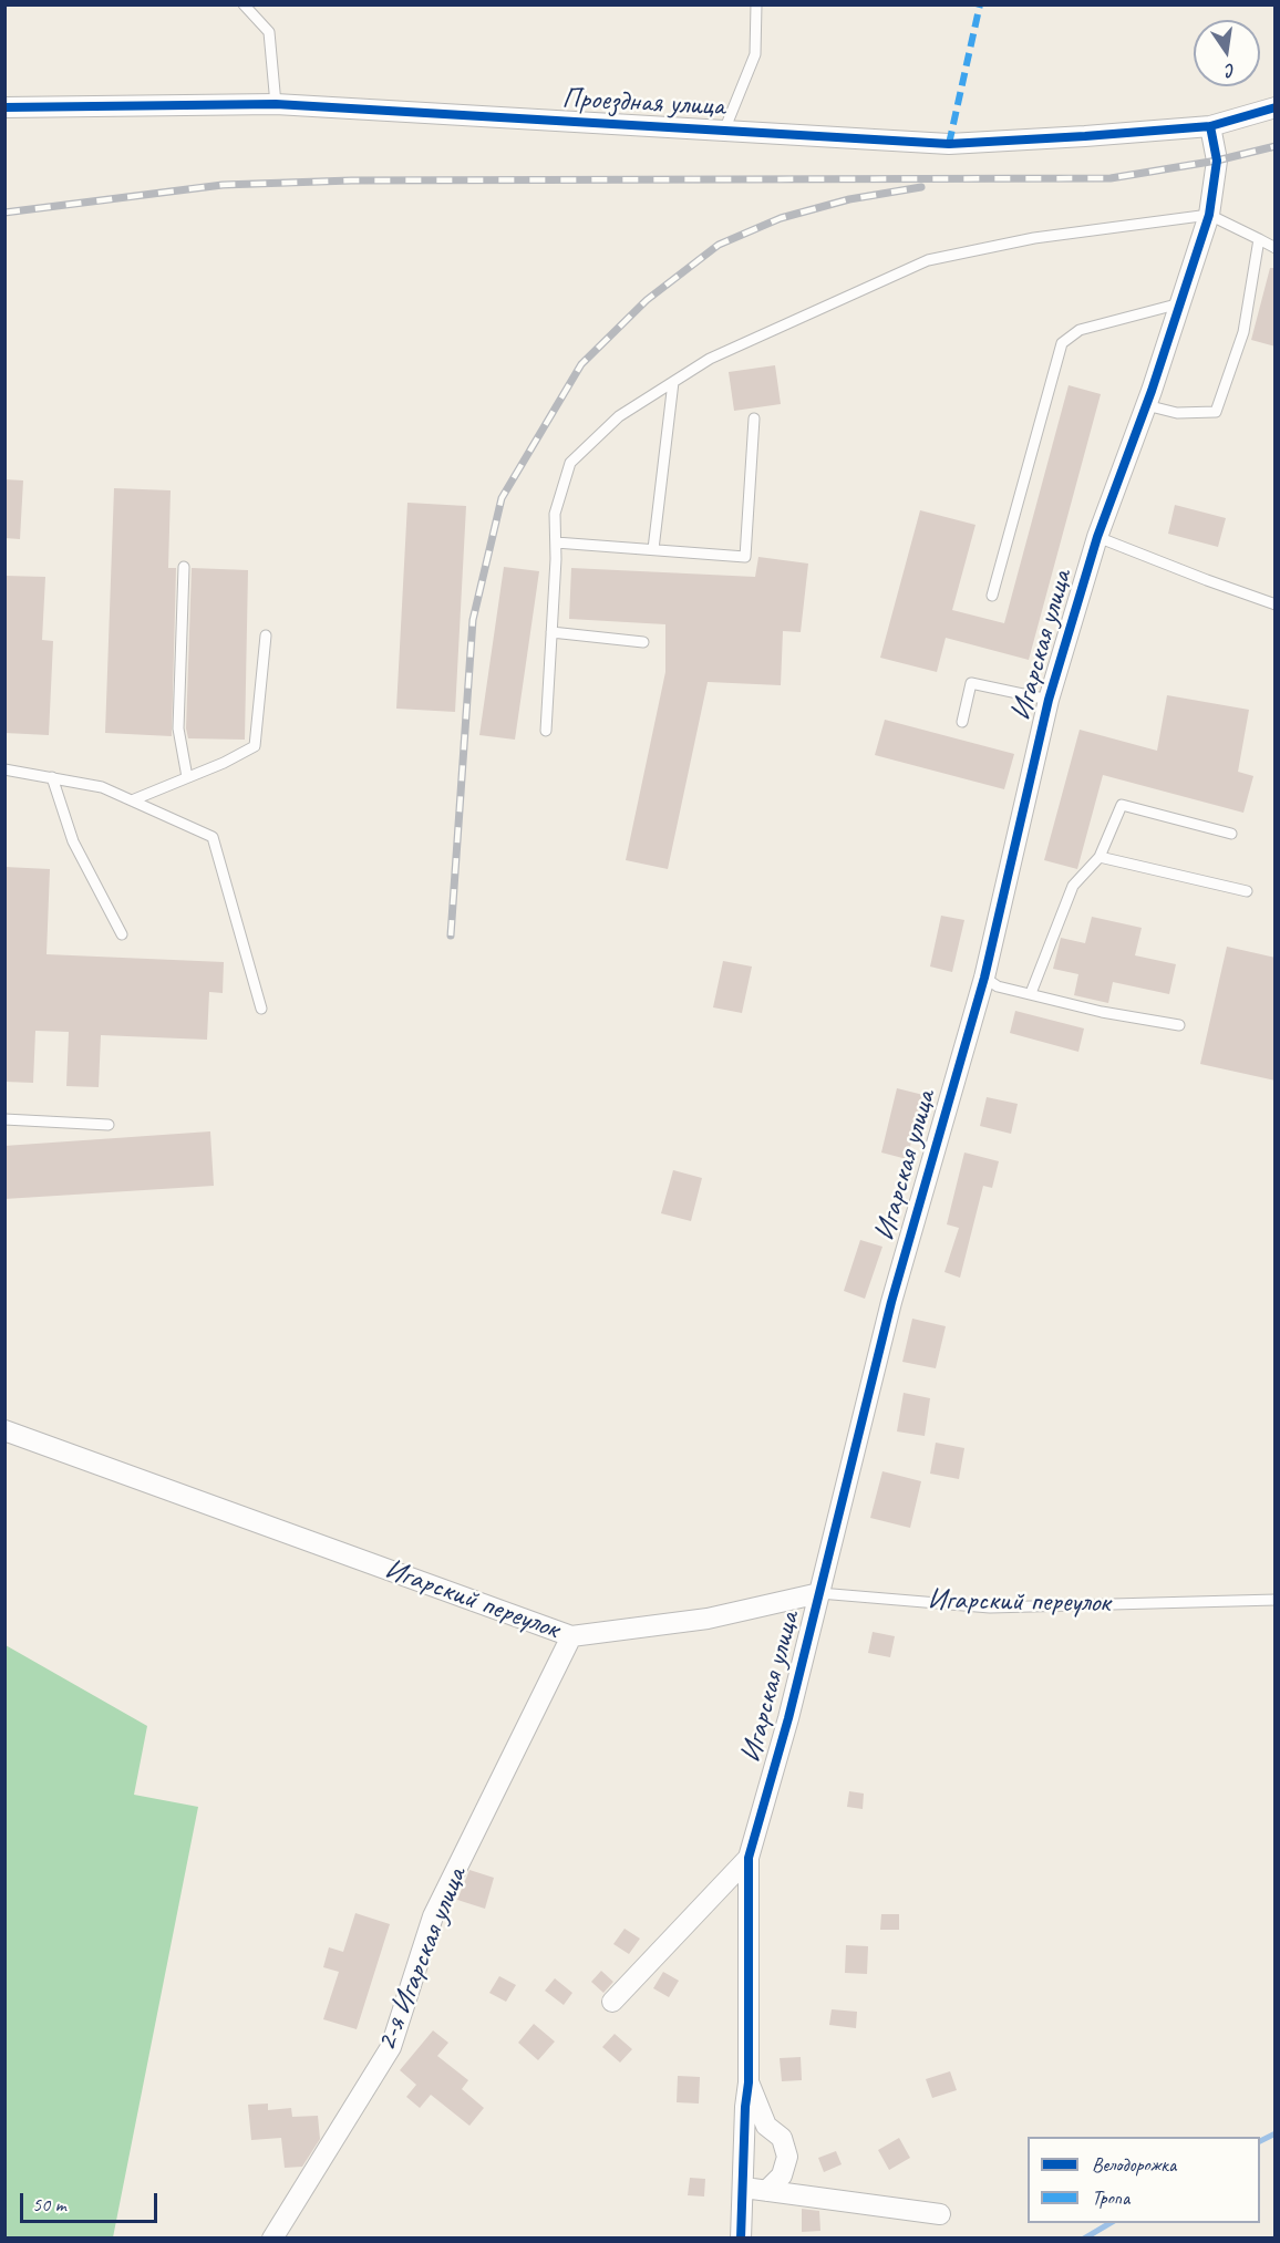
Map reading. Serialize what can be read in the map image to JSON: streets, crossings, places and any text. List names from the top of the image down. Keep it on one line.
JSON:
{"streets":{"street":["Проездная улица","Игарская улица","Игарский переулок","2-я Игарская улица"]},"crossings":[["Проездная улица","Игарская улица"],["Игарская улица","Игарский переулок"],["Игарский переулок","2-я Игарская улица"]],"legend":["Велодорожка","Тропа"],"scale_bar":"50 m","north":"bottom"}
